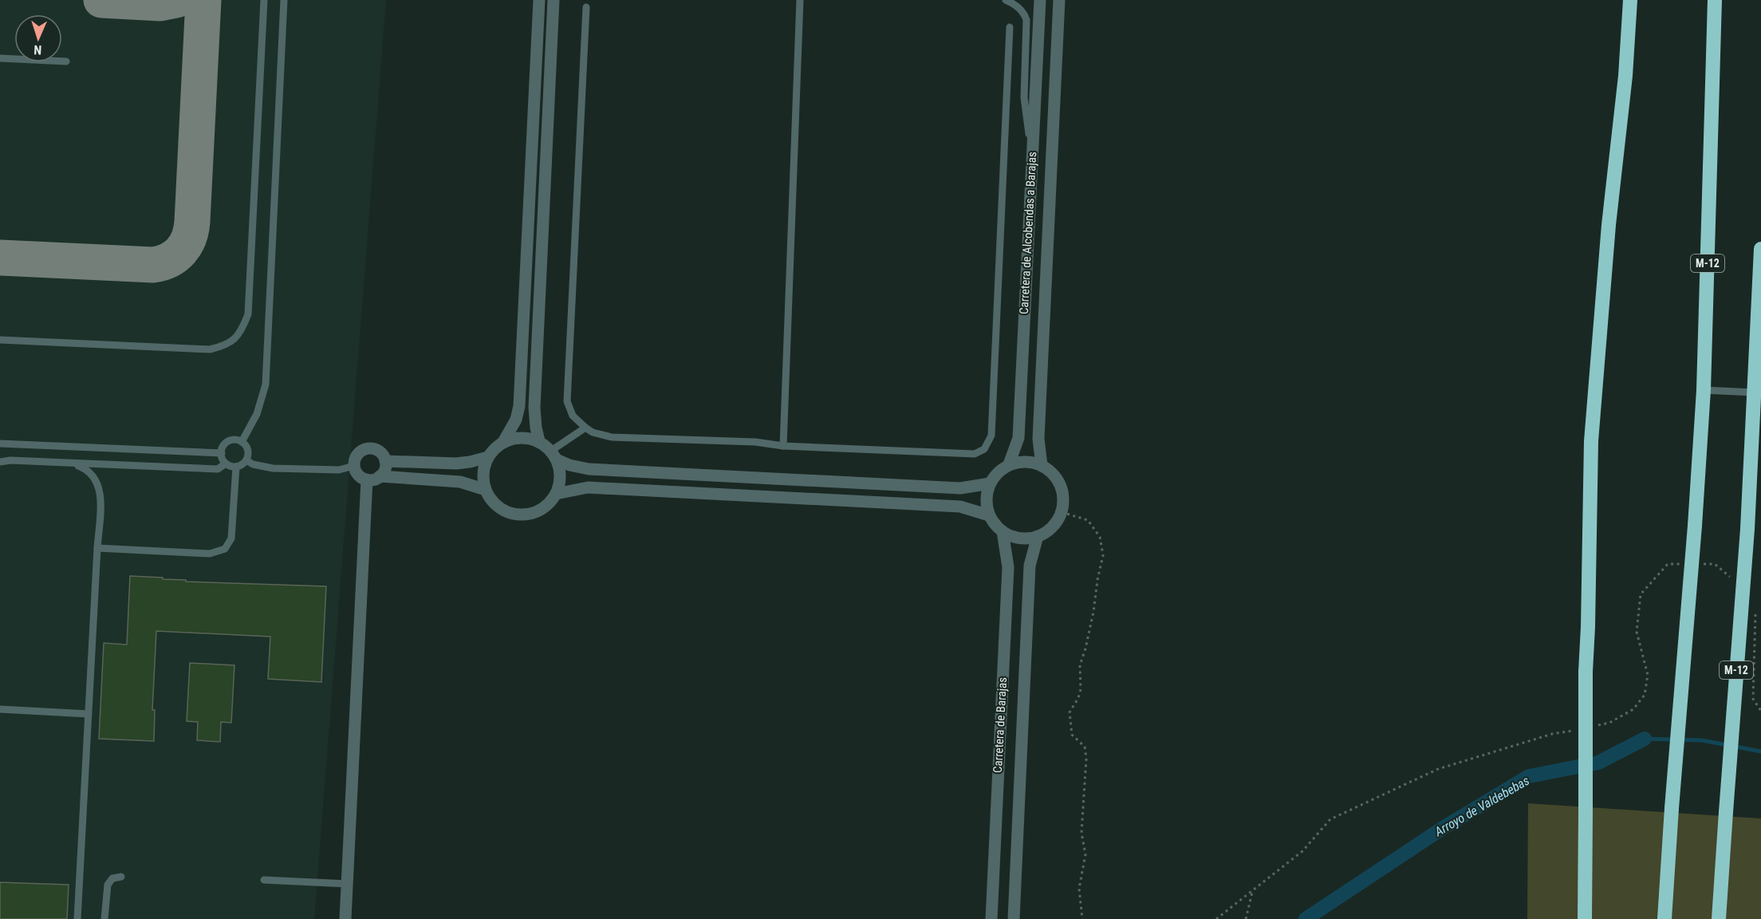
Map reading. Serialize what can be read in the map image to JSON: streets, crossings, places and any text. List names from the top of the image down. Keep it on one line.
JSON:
{"streets":{"highway":["M-12"],"street":["Carretera de Alcobendas a Barajas","Carretera de Barajas"]},"crossings":[["Carretera de Alcobendas a Barajas","Carretera de Barajas"]],"water":["Arroyo de Valdebebas"],"north":"bottom"}
